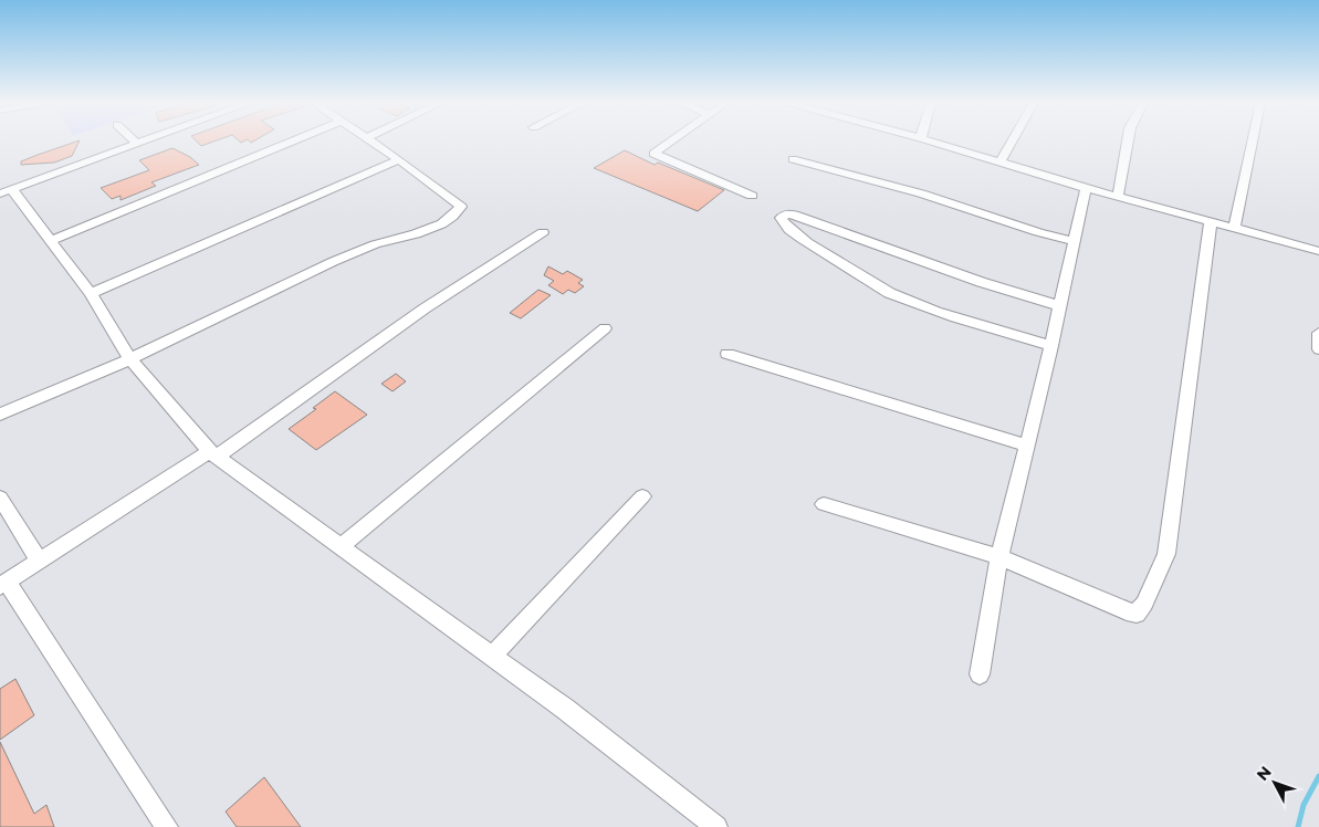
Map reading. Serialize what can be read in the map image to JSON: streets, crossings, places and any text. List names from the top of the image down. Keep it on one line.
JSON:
{"north":"top left"}
